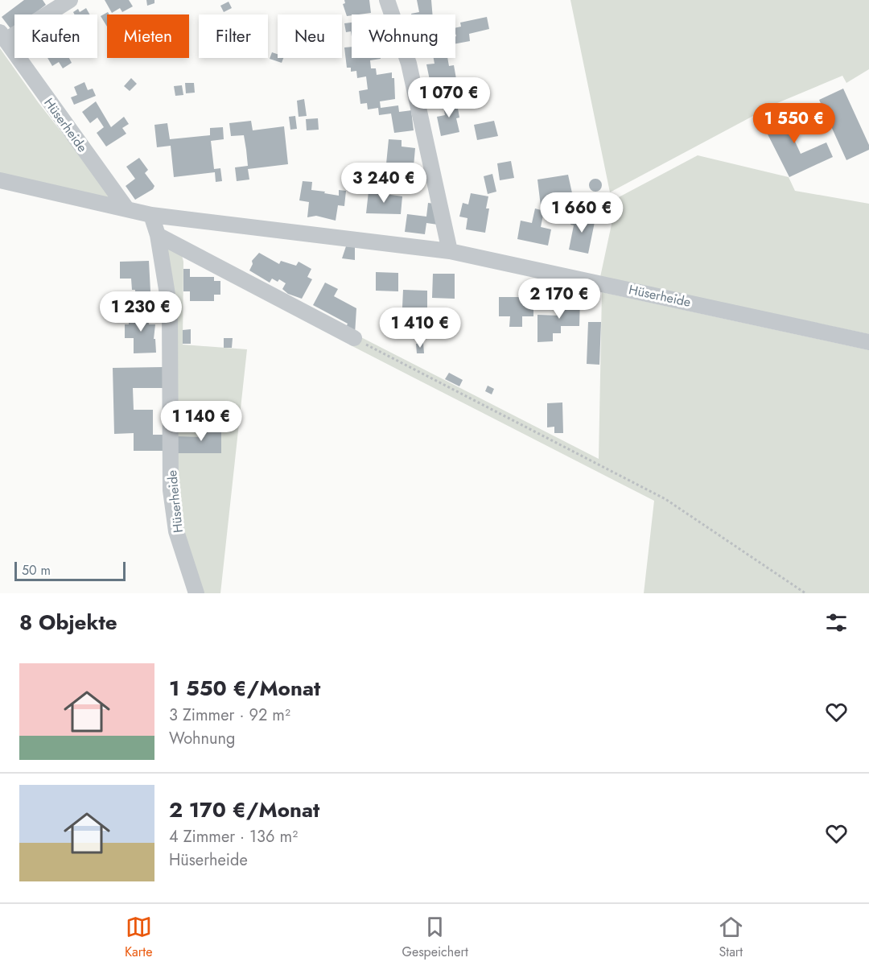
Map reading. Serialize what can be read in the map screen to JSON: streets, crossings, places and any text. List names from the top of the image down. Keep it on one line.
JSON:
{"streets":{"street":["Hüserheide"]},"scale_bar":"50 m","page":{"chip":["Kaufen","Mieten","Filter","Neu","Wohnung"],"price":["1 070 €","1 550 €","3 240 €","1 660 €","2 170 €","1 230 €","1 410 €","1 140 €"],"scale":"50 m","heading":"8 Objekte","list":[{"name":"1 550 €/Monat","note":"3 Zimmer · 92 m² · Wohnung"},{"name":"2 170 €/Monat","note":"4 Zimmer · 136 m² · Hüserheide"}],"tabs":["Karte","Gespeichert","Start"]}}
